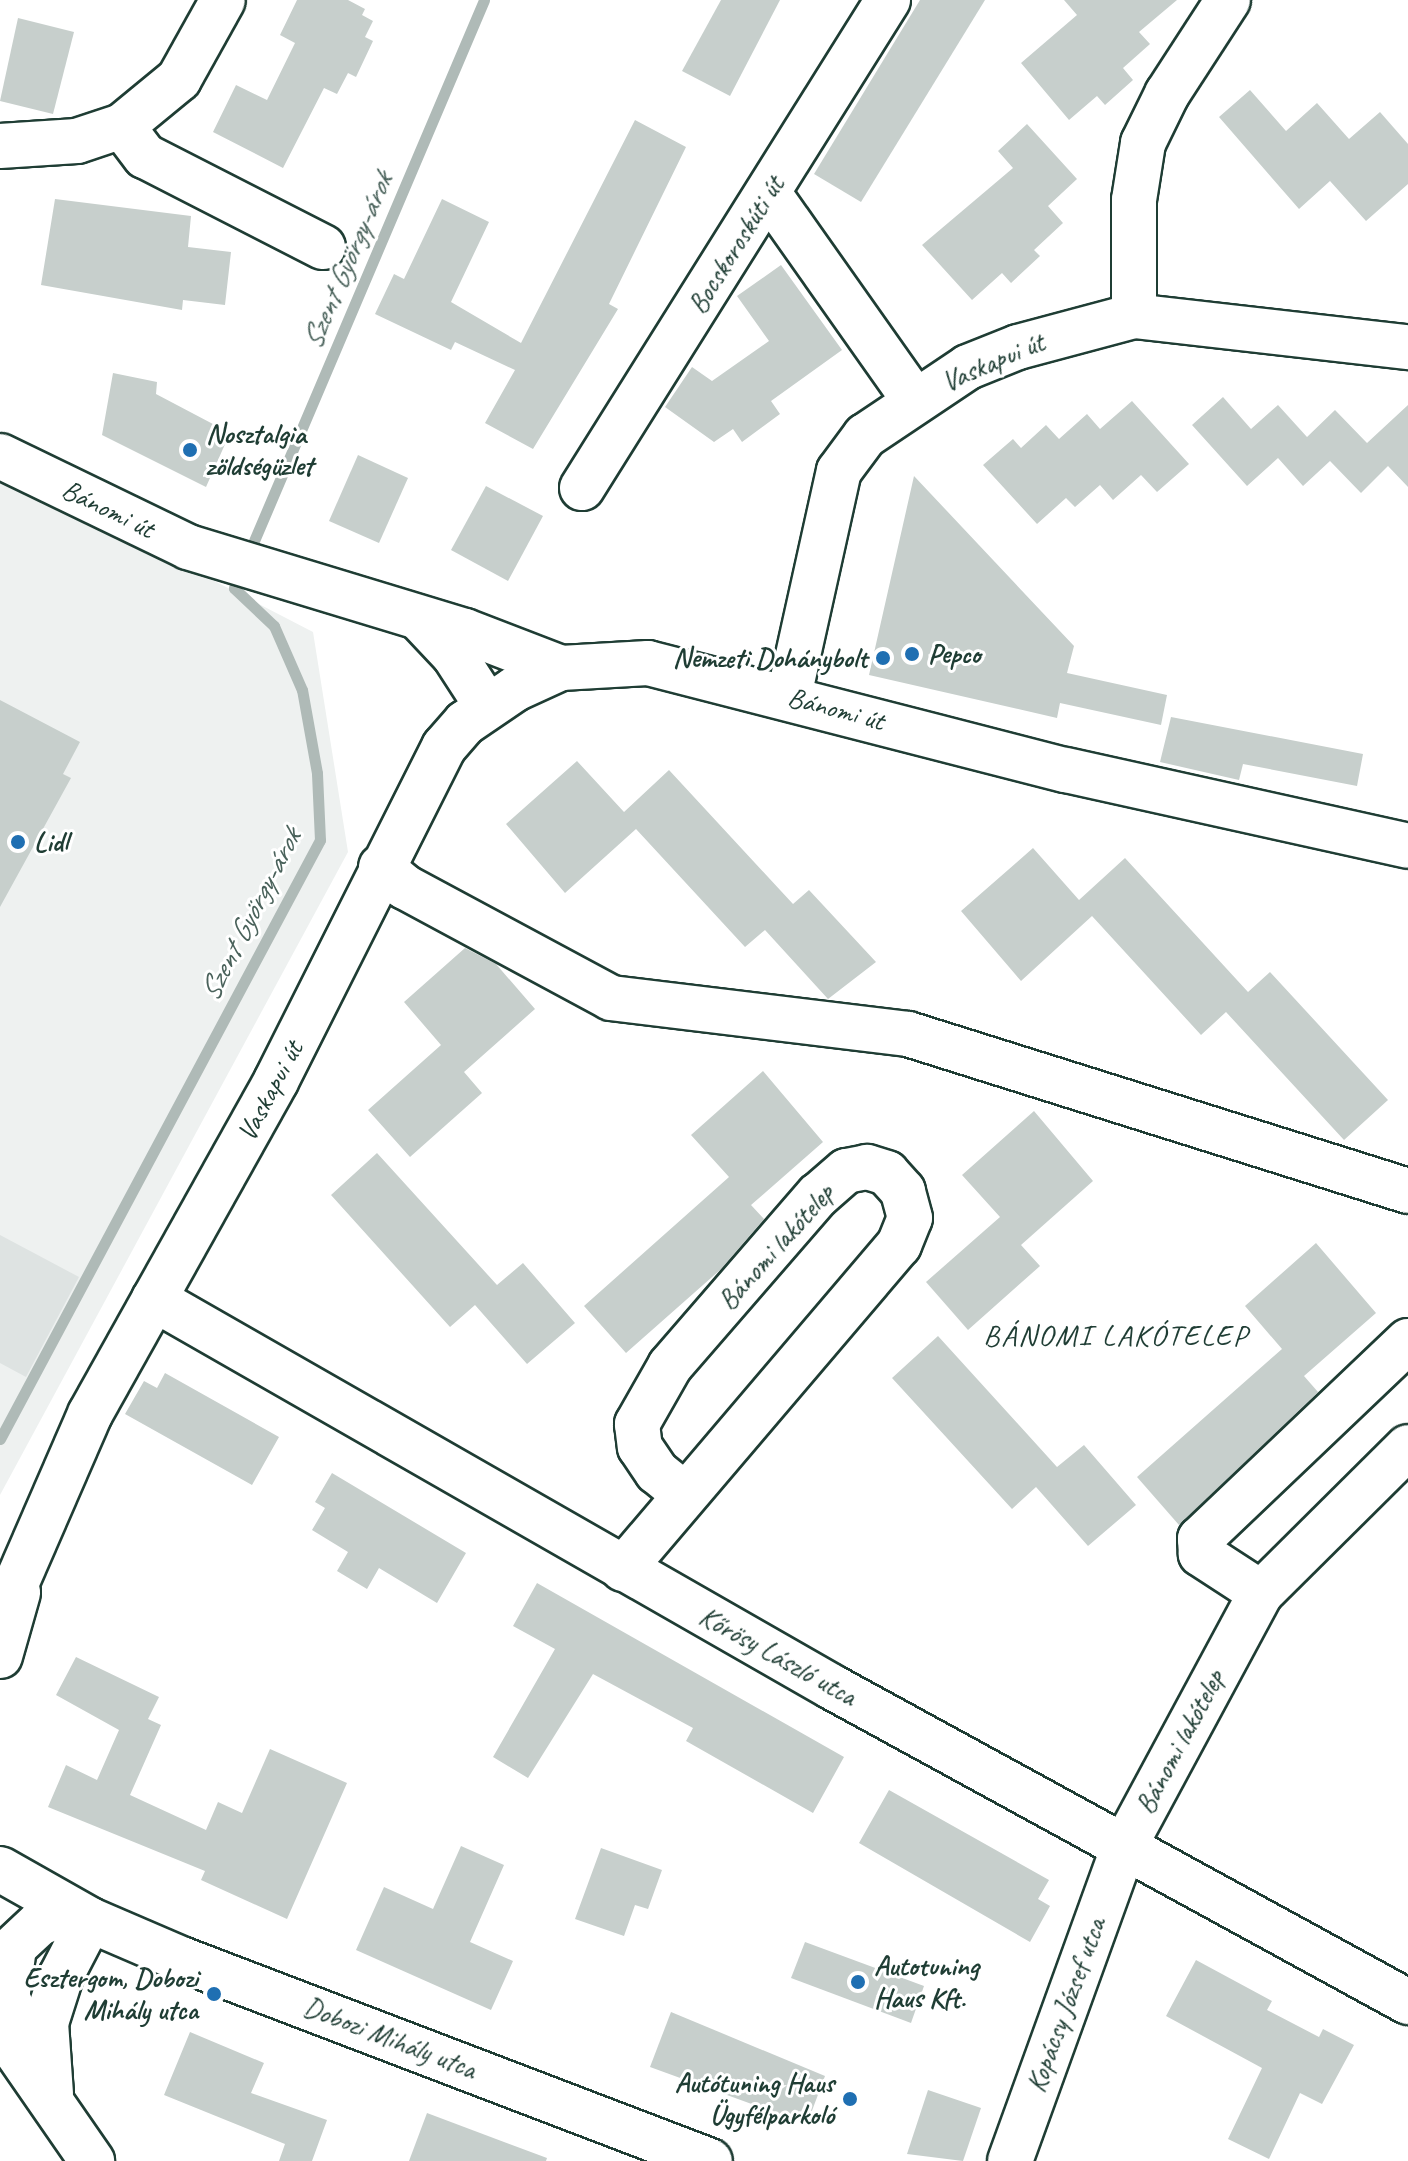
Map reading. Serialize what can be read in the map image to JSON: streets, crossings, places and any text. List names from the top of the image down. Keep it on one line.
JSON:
{"streets":{"street":["Bocskoroskúti út","Vaskapui út","Bánomi út","Bánomi lakótelep","Kőrösy László utca","Kopácsy József utca","Dobozi Mihály utca"]},"crossings":[["Vaskapui út","Bánomi út"],["Vaskapui út","Kőrösy László utca"],["Bánomi lakótelep","Kőrösy László utca"],["Bánomi lakótelep","Kopácsy József utca"],["Kőrösy László utca","Kopácsy József utca"]],"districts":["BÁNOMI LAKÓTELEP"],"water":["Szent György-árok"],"places":["Nosztalgia zöldségüzlet","Pepco","Nemzeti Dohánybolt","Lidl","Autotuning Haus Kft.","Esztergom, Dobozi Mihály utca","Autótuning Haus Ügyfélparkoló"]}
